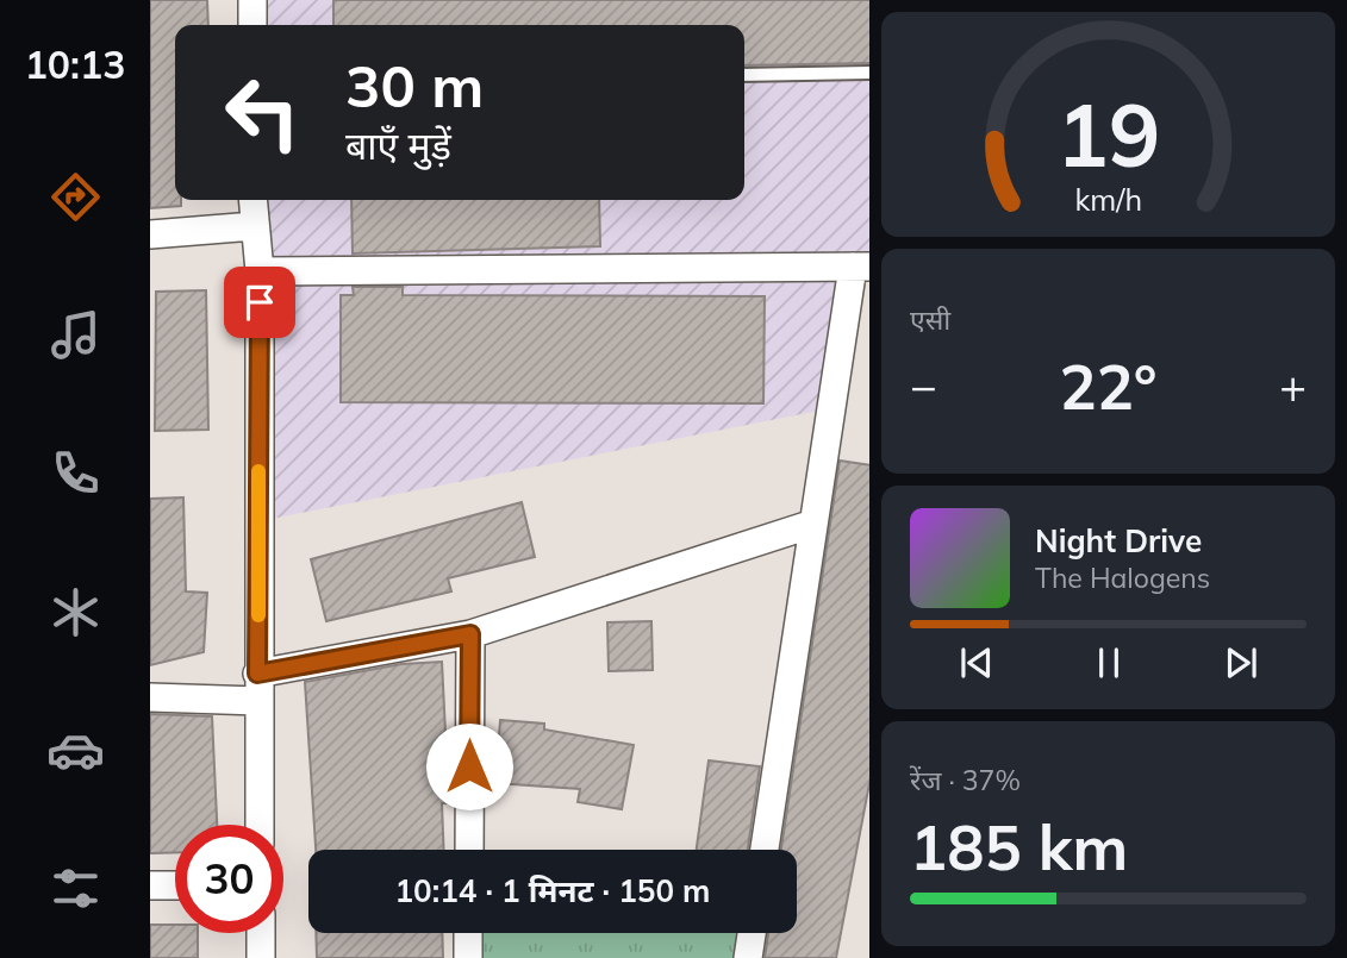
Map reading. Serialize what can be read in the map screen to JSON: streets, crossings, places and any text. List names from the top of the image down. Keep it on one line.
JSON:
{"page":{"tabs":"10:13","turn":["30 m","बाएँ मुड़ें"],"tile":["एसी",["रेंज · 37%","185 km"]],"heat":["−","22°","+"],"song":["Night Drive","The Halogens"],"limit":"30","trip":"10:14 · 1 मिनट · 150 m","gauge":["19","km/h"]}}
